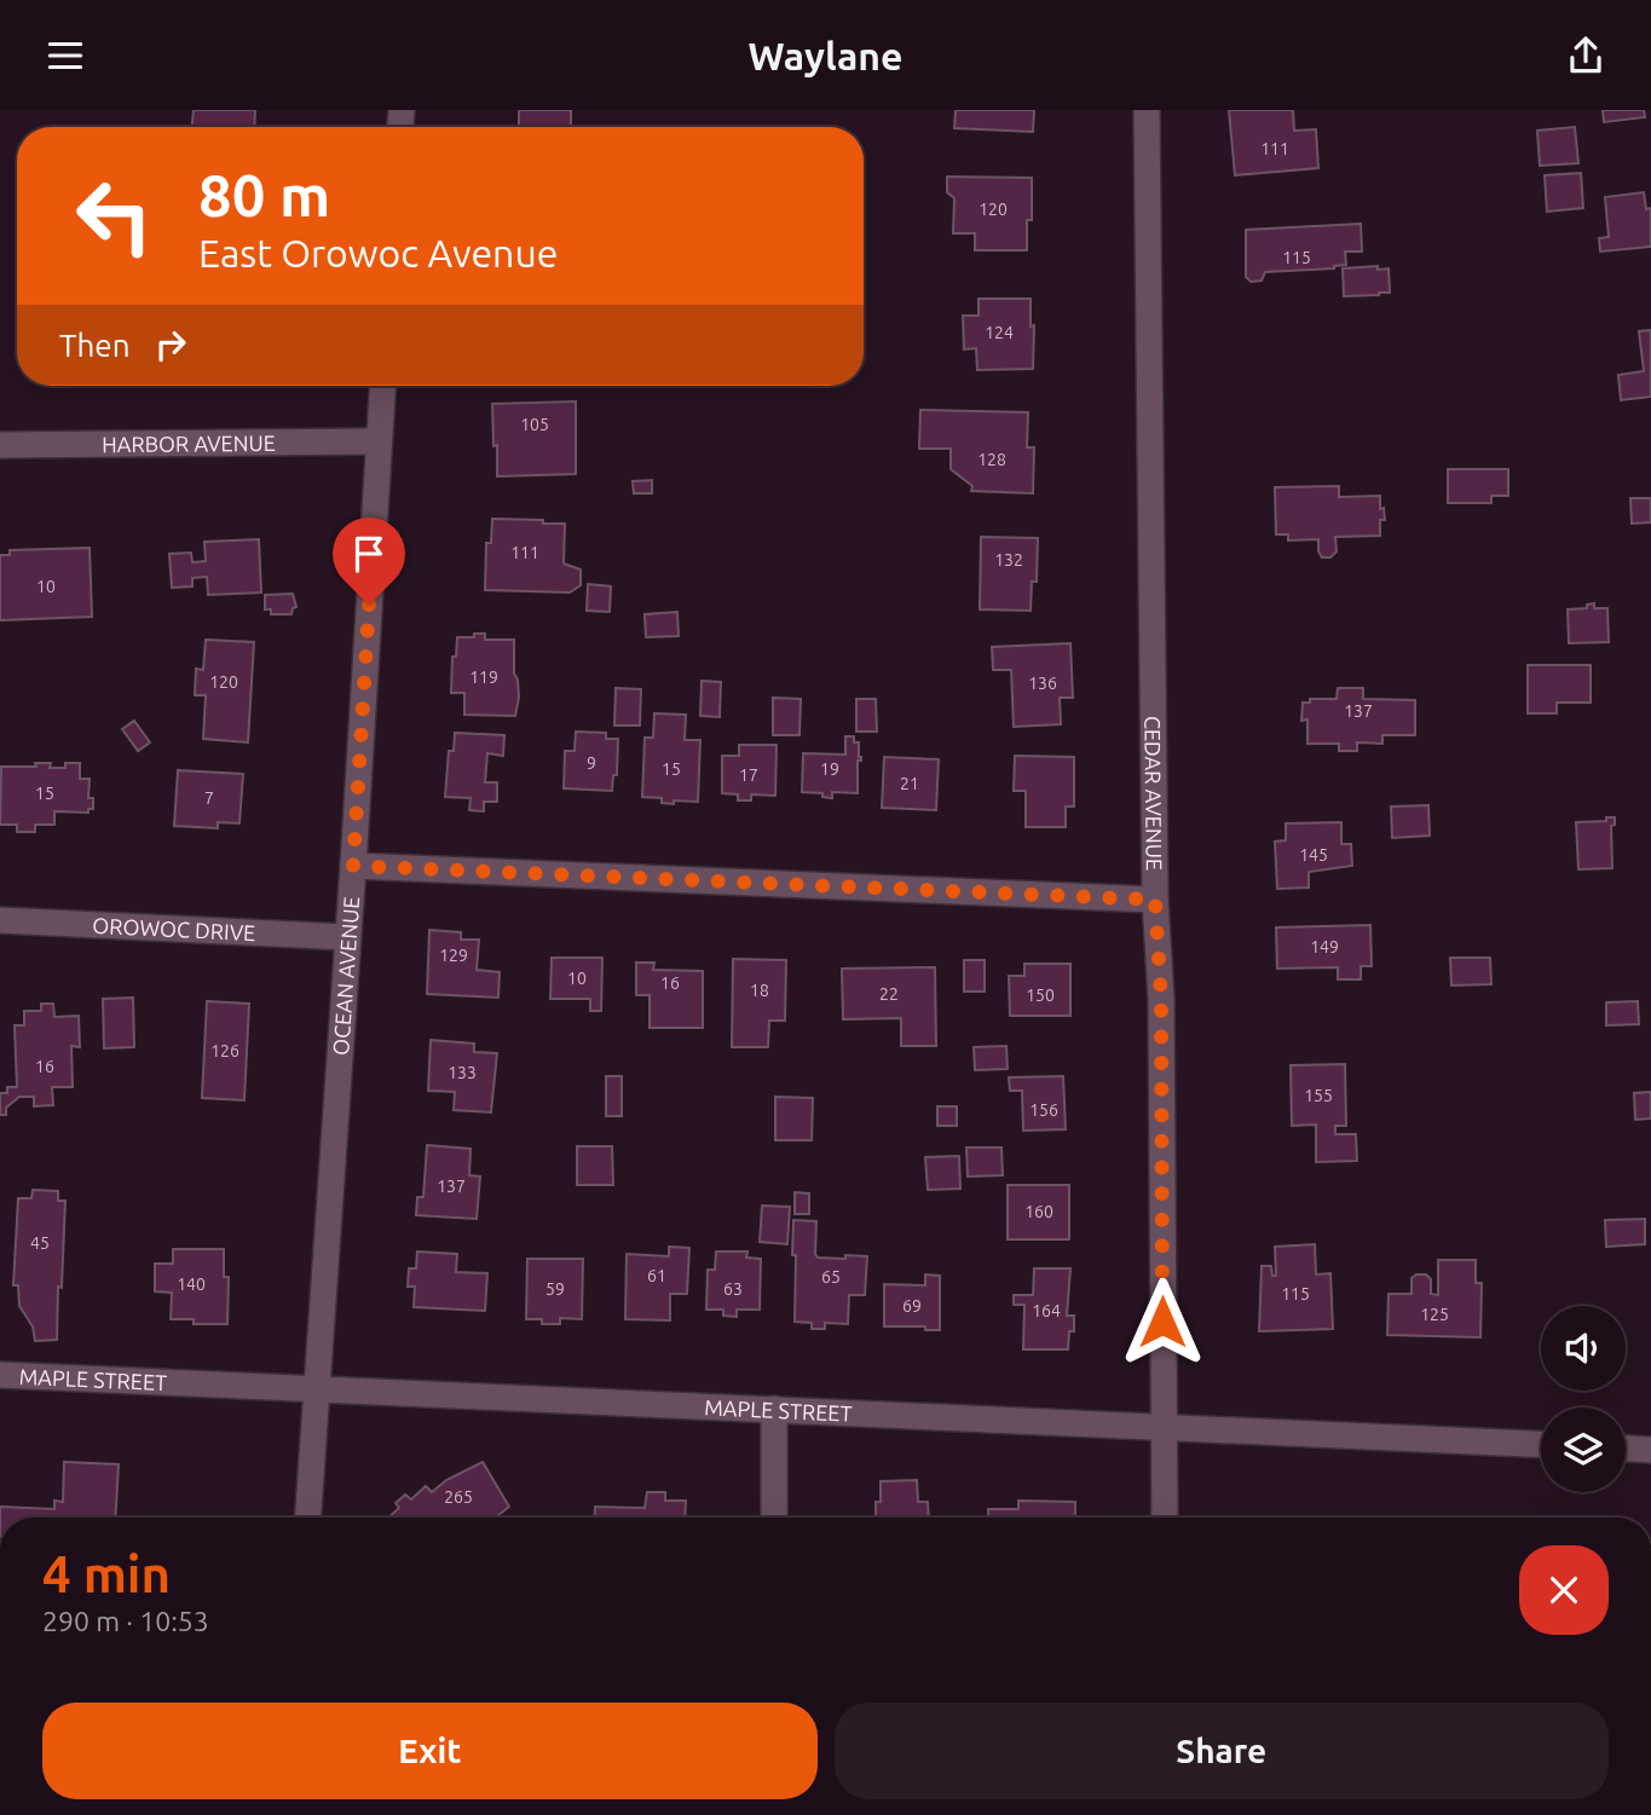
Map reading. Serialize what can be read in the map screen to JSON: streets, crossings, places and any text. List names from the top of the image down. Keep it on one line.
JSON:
{"streets":{"street":["HARBOR AVENUE","CEDAR AVENUE","OROWOC DRIVE","OCEAN AVENUE","MAPLE STREET"]},"crossings":[["HARBOR AVENUE","OCEAN AVENUE"],["CEDAR AVENUE","MAPLE STREET"],["OROWOC DRIVE","OCEAN AVENUE"],["OCEAN AVENUE","MAPLE STREET"]],"house_numbers":["111","120","115","124","105","128","111","132","10","119","120","136","137","9","15","19","17","21","15","7","145","149","129","10","16","18","22","150","126","16","133","155","156","137","160","45","61","65","140","59","63","115","69","164","125","265"],"page":{"header":"Waylane","turn":["80 m","East Orowoc Avenue"],"then":"Then","heading":["4 min","290 m · 10:53"],"buttons":["Exit","Share"]}}
